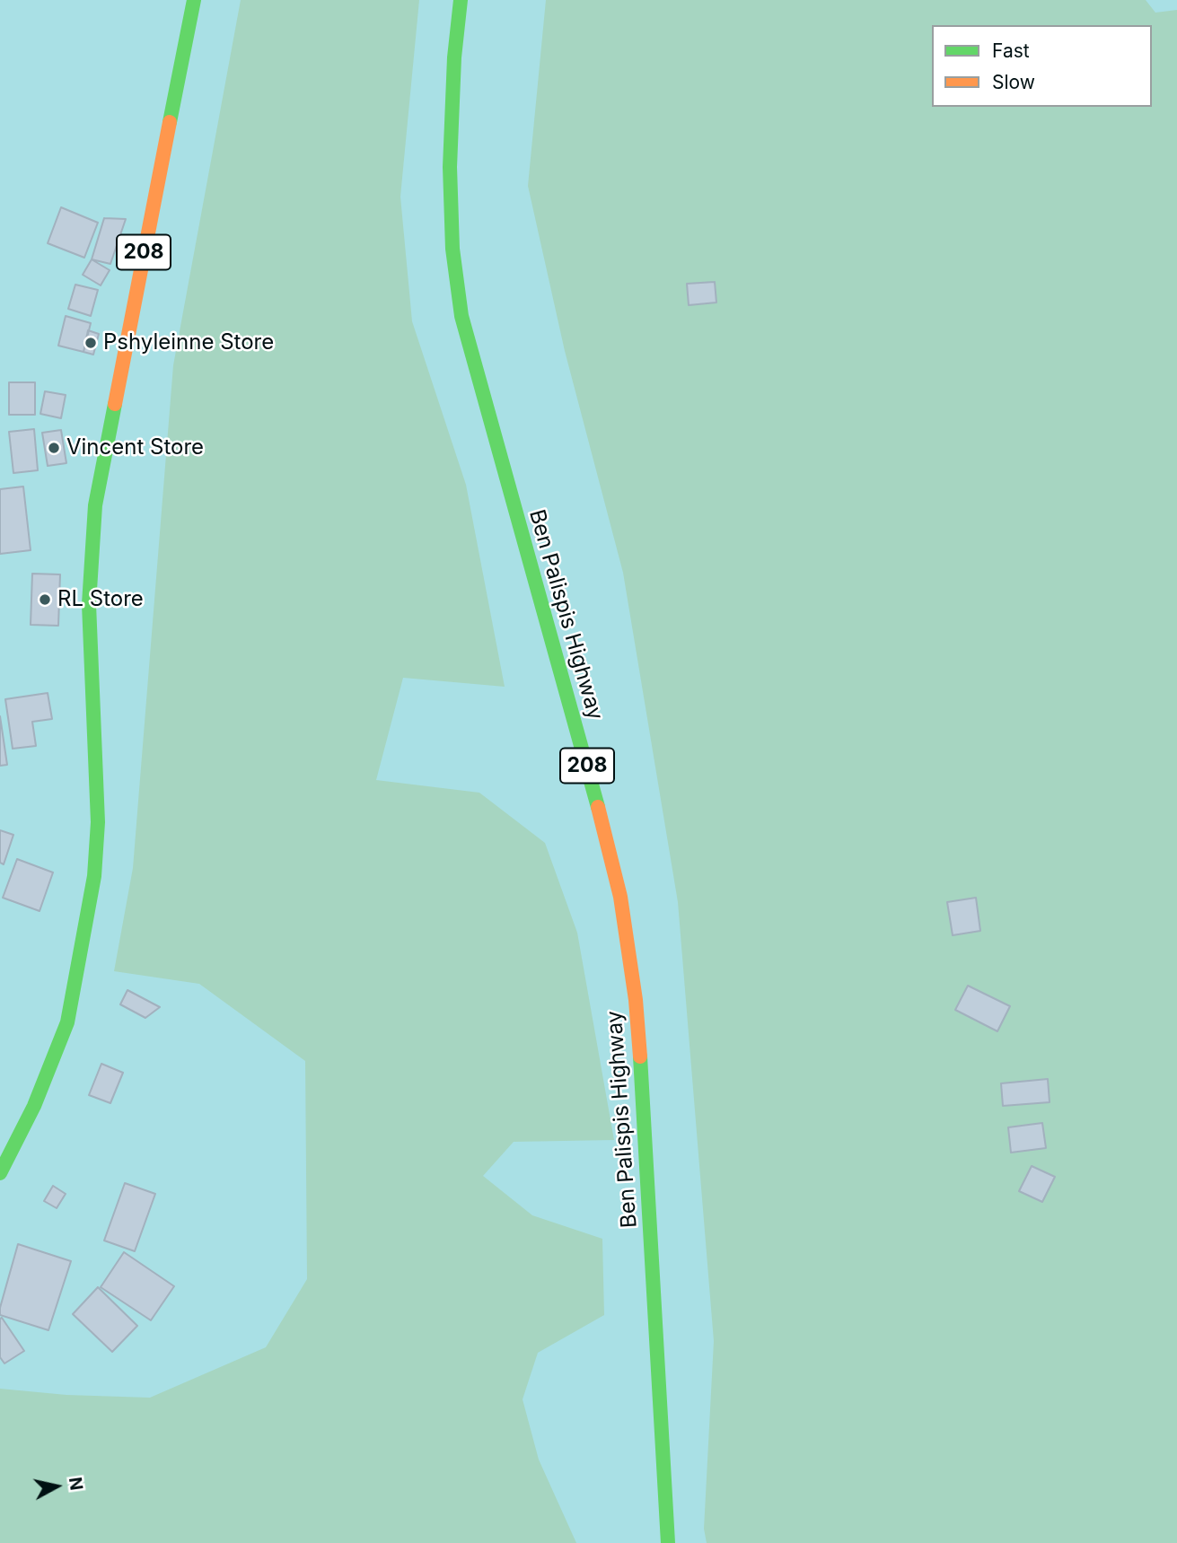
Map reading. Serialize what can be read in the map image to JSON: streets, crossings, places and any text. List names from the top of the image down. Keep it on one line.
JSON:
{"streets":{"main road":["208","Ben Palispis Highway"]},"places":["Pshyleinne Store","Vincent Store","RL Store"],"legend":["Fast","Slow"],"north":"right"}
